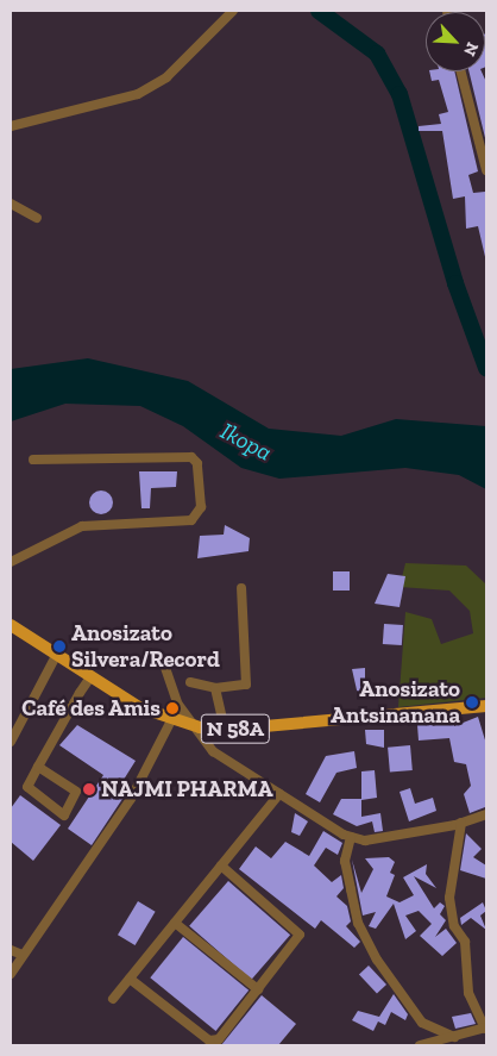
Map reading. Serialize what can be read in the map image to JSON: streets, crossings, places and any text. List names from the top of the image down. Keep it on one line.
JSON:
{"streets":{"main road":["N 58A"]},"water":["Ikopa"],"places":["Anosizato Silvera/Record","Anosizato Antsinanana","Café des Amis","NAJMI PHARMA"],"north":"bottom right"}
